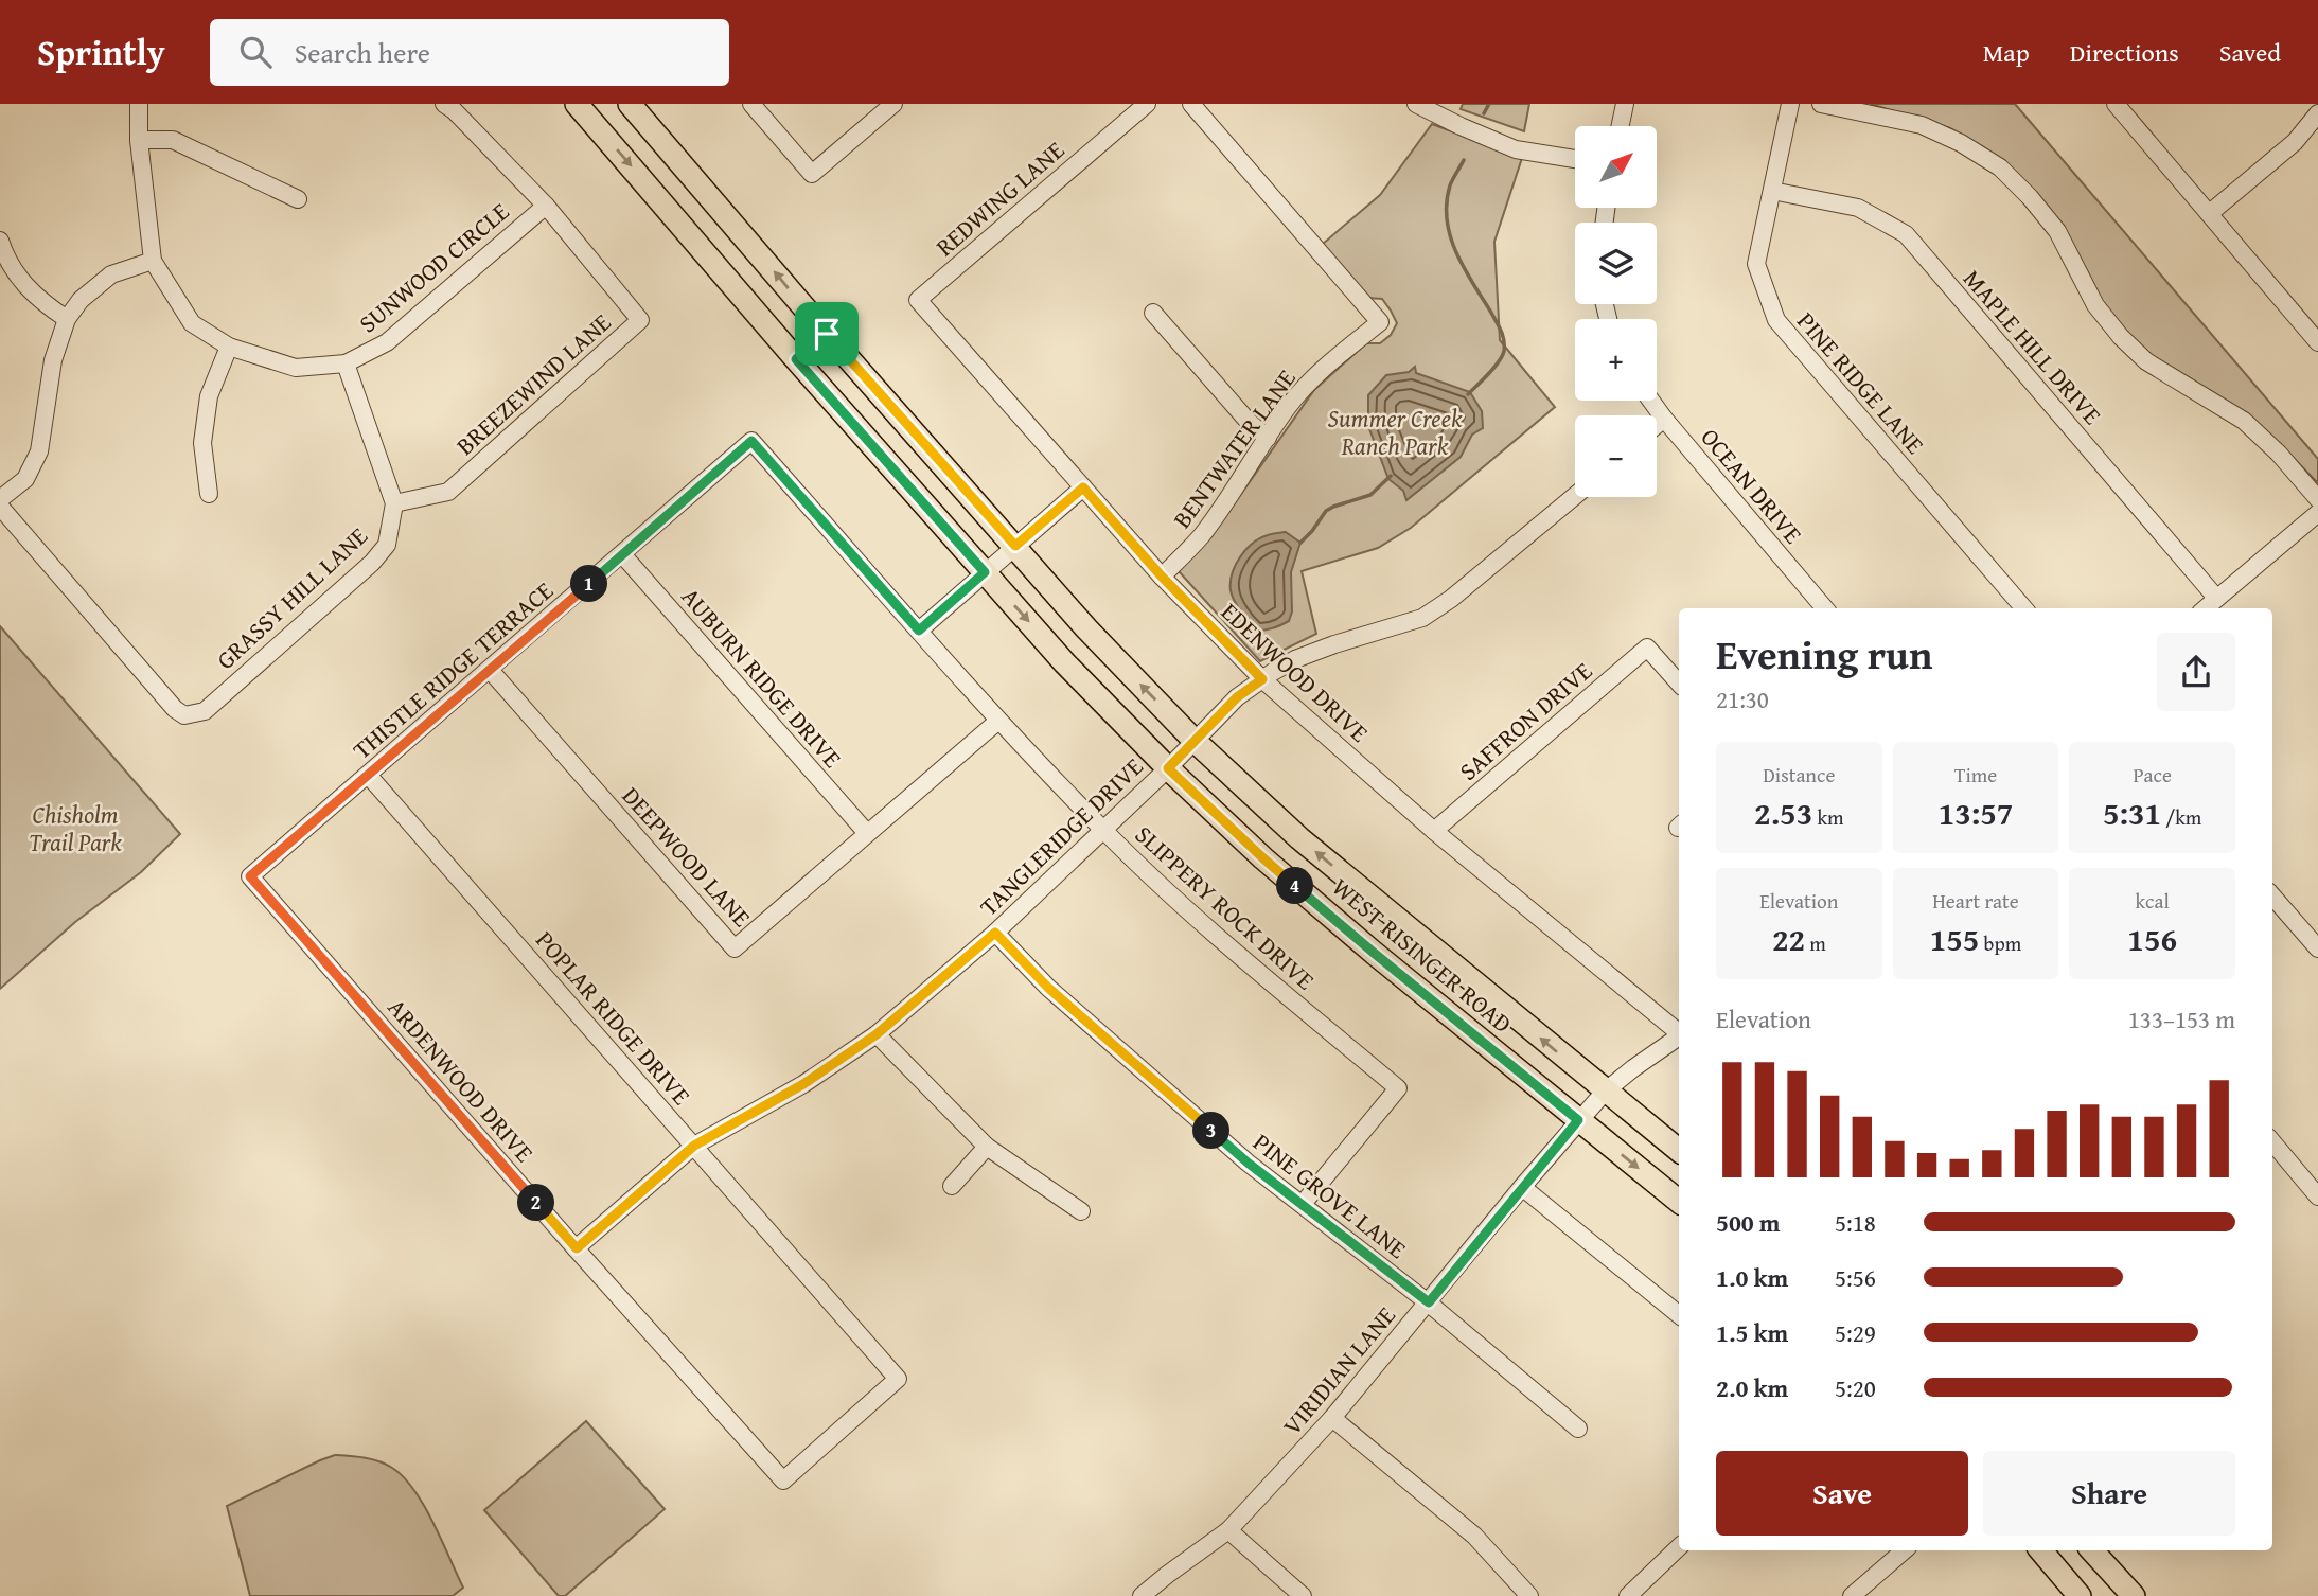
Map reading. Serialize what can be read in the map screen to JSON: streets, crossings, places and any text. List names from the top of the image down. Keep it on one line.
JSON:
{"streets":{"main road":["WEST RISINGER ROAD"],"street":["REDWING LANE","SUNWOOD CIRCLE","MAPLE HILL DRIVE","PINE RIDGE LANE","BREEZEWIND LANE","BENTWATER LANE","OCEAN DRIVE","GRASSY HILL LANE","THISTLE RIDGE TERRACE","EDENWOOD DRIVE","AUBURN RIDGE DRIVE","SAFFRON DRIVE","TANGLERIDGE DRIVE","DEEPWOOD LANE","SLIPPERY ROCK DRIVE","POPLAR RIDGE DRIVE","ARDENWOOD DRIVE","PINE GROVE LANE","VIRIDIAN LANE"]},"crossings":[["REDWING LANE","EDENWOOD DRIVE"],["SUNWOOD CIRCLE","BREEZEWIND LANE"],["SUNWOOD CIRCLE","GRASSY HILL LANE"],["MAPLE HILL DRIVE","PINE RIDGE LANE"],["BREEZEWIND LANE","GRASSY HILL LANE"],["BENTWATER LANE","EDENWOOD DRIVE"],["THISTLE RIDGE TERRACE","AUBURN RIDGE DRIVE"],["THISTLE RIDGE TERRACE","DEEPWOOD LANE"],["THISTLE RIDGE TERRACE","SLIPPERY ROCK DRIVE"],["THISTLE RIDGE TERRACE","POPLAR RIDGE DRIVE"],["THISTLE RIDGE TERRACE","ARDENWOOD DRIVE"],["EDENWOOD DRIVE","SAFFRON DRIVE"],["EDENWOOD DRIVE","TANGLERIDGE DRIVE"],["AUBURN RIDGE DRIVE","DEEPWOOD LANE"],["TANGLERIDGE DRIVE","SLIPPERY ROCK DRIVE"],["TANGLERIDGE DRIVE","WEST RISINGER ROAD"],["TANGLERIDGE DRIVE","POPLAR RIDGE DRIVE"],["TANGLERIDGE DRIVE","ARDENWOOD DRIVE"],["TANGLERIDGE DRIVE","PINE GROVE LANE"],["DEEPWOOD LANE","SLIPPERY ROCK DRIVE"],["SLIPPERY ROCK DRIVE","PINE GROVE LANE"],["WEST RISINGER ROAD","VIRIDIAN LANE"],["POPLAR RIDGE DRIVE","ARDENWOOD DRIVE"],["PINE GROVE LANE","VIRIDIAN LANE"]],"parks":["Summer Creek Ranch Park","Chisholm Trail Park"],"north":"top right","page":{"header":"Sprintly","search":"Search here","nav":["Map","Directions","Saved"],"map_buttons":["+","−"],"pins":["1","4","3","2"],"heading":["Evening run","21:30"],"stats":[["Distance","2.53 km"],["Time","13:57"],["Pace","5:31 /km"],["Elevation","22 m"],["Heart rate","155 bpm"],["kcal","156"]],"chart":["Elevation","133–153 m"],"list":[{"name":"500 m","note":"5:18"},{"name":"1.0 km","note":"5:56"},{"name":"1.5 km","note":"5:29"},{"name":"2.0 km","note":"5:20"}],"buttons":["Save","Share"]}}
